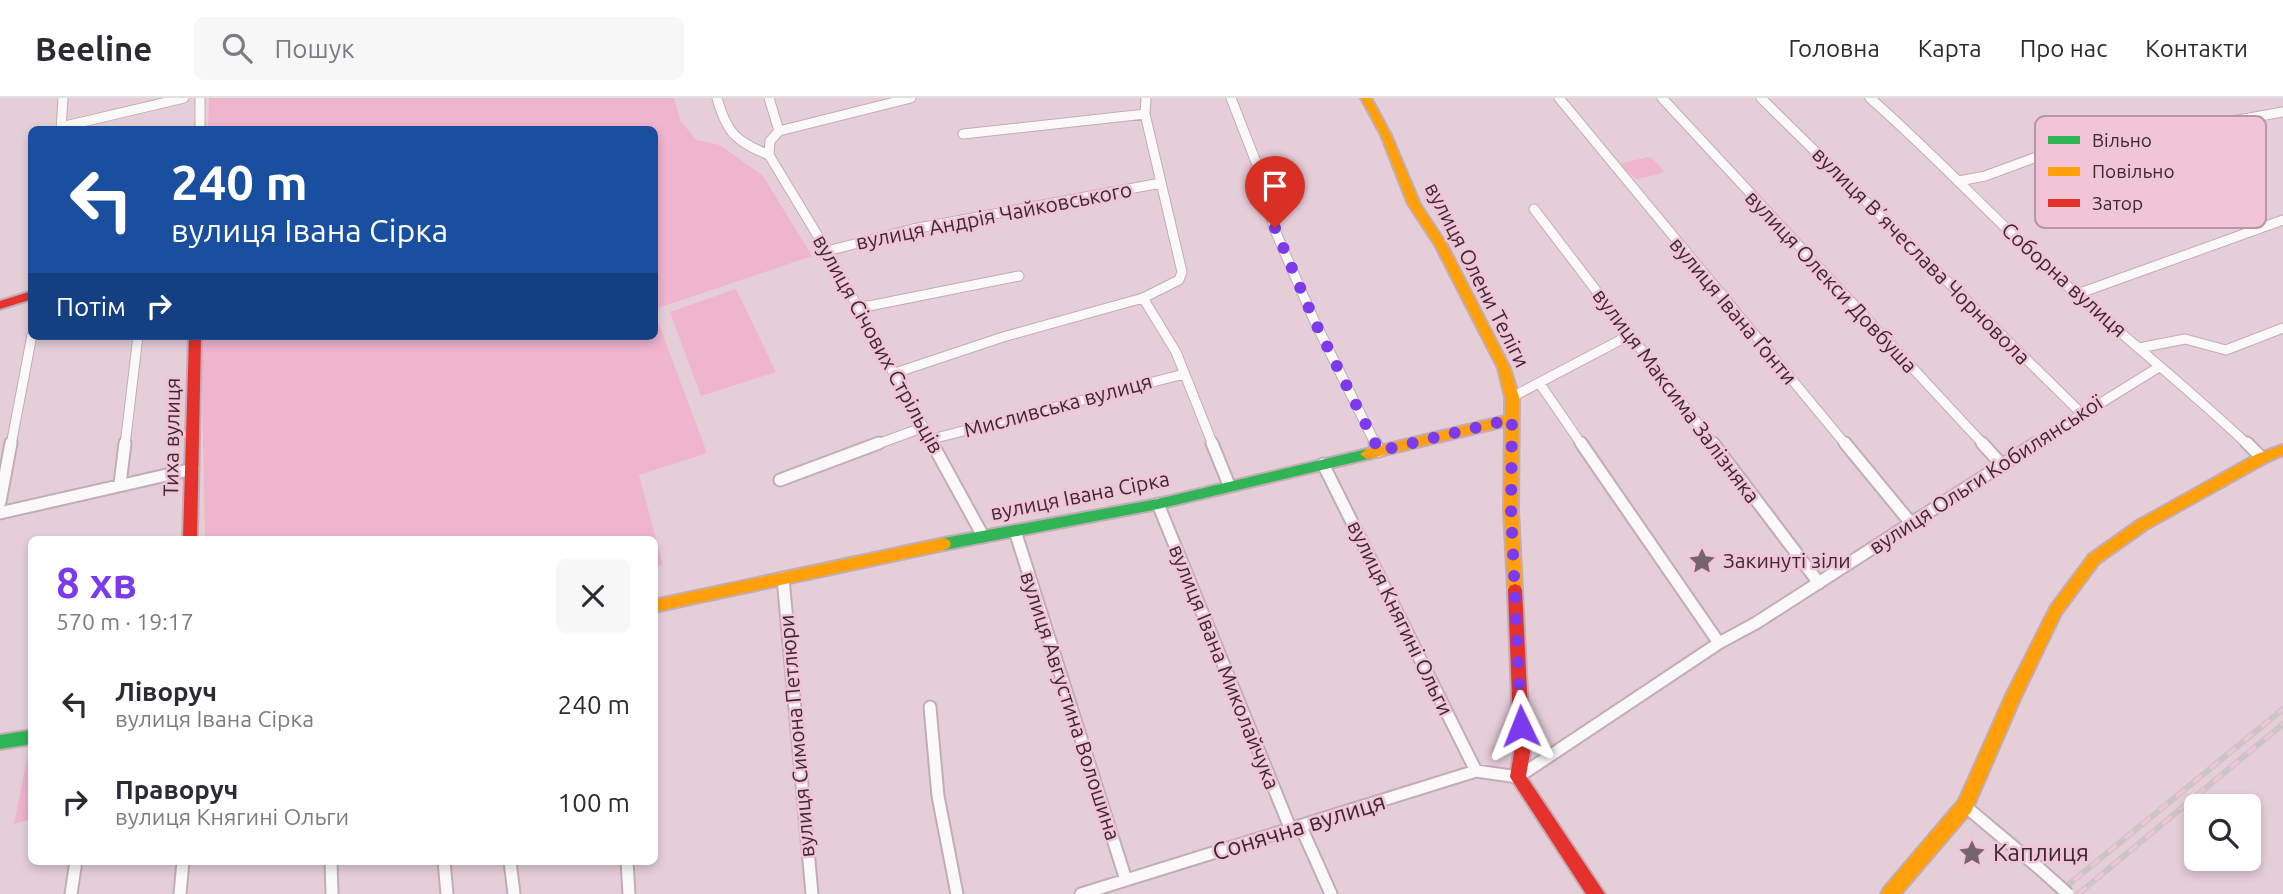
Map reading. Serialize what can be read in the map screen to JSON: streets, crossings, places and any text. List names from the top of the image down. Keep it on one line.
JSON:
{"streets":{"street":["вулиця Андрія Чайковського","вулиця Вʼячеслава Чорновола","вулиця Олени Теліги","Соборна вулиця","вулиця Олекси Довбуша","вулиця Івана Ґонти","вулиця Січових Стрільців","вулиця Максима Залізняка","Мисливська вулиця","Тиха вулиця","вулиця Ольги Кобилянської","вулиця Івана Сірка","вулиця Княгині Ольги","вулиця Івана Миколайчука","вулиця Августина Волошина","вулиця Симона Петлюри","Сонячна вулиця"]},"crossings":[["вулиця Андрія Чайковського","вулиця Січових Стрільців"],["вулиця Вʼячеслава Чорновола","вулиця Ольги Кобилянської"],["вулиця Олени Теліги","вулиця Ольги Кобилянської"],["вулиця Олени Теліги","вулиця Івана Сірка"],["вулиця Олени Теліги","Сонячна вулиця"],["Соборна вулиця","вулиця Ольги Кобилянської"],["вулиця Олекси Довбуша","вулиця Ольги Кобилянської"],["вулиця Івана Ґонти","вулиця Ольги Кобилянської"],["вулиця Січових Стрільців","Мисливська вулиця"],["вулиця Січових Стрільців","вулиця Івана Сірка"],["вулиця Максима Залізняка","вулиця Ольги Кобилянської"],["вулиця Ольги Кобилянської","Сонячна вулиця"],["вулиця Івана Сірка","вулиця Княгині Ольги"],["вулиця Івана Сірка","вулиця Івана Миколайчука"],["вулиця Івана Сірка","вулиця Августина Волошина"],["вулиця Івана Сірка","вулиця Симона Петлюри"],["вулиця Княгині Ольги","Сонячна вулиця"],["вулиця Івана Миколайчука","Сонячна вулиця"],["вулиця Августина Волошина","Сонячна вулиця"]],"places":{"place":["Закинуті зіли","Каплиця"]},"legend":["Вільно","Повільно","Затор"],"page":{"header":"Beeline","search":"Пошук","nav":["Головна","Карта","Про нас","Контакти"],"turn":["240 m","вулиця Івана Сірка"],"then":"Потім","heading":["8 хв","570 m · 19:17"],"list":[{"name":"Ліворуч","note":"вулиця Івана Сірка","value":"240 m"},{"name":"Праворуч","note":"вулиця Княгині Ольги","value":"100 m"}]}}
